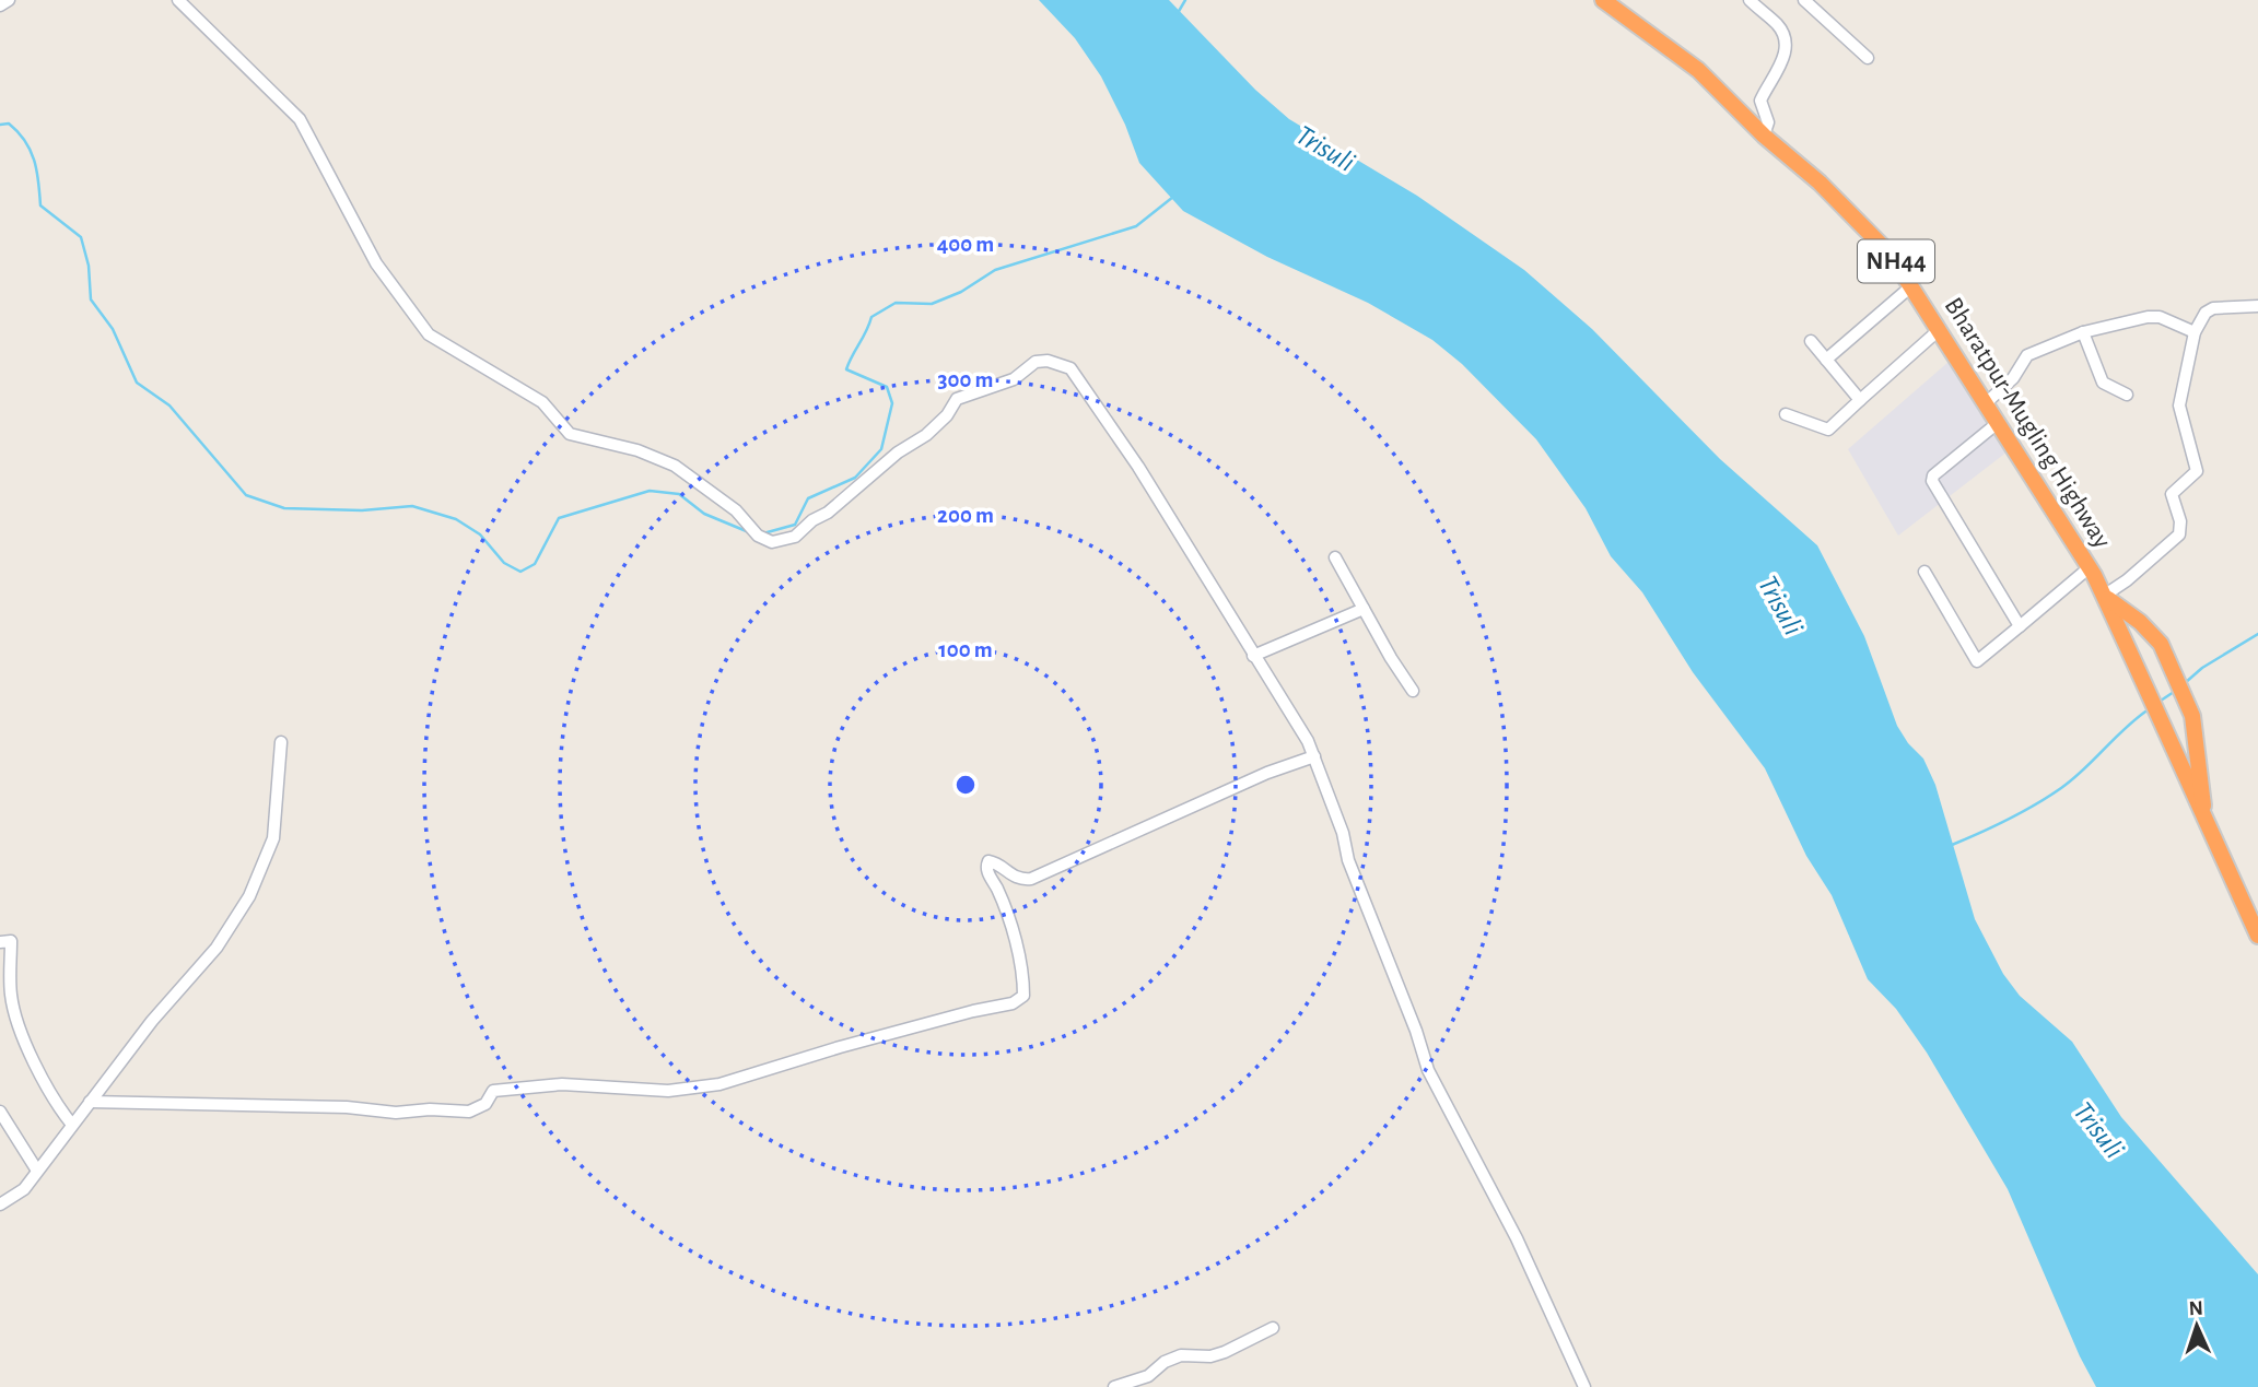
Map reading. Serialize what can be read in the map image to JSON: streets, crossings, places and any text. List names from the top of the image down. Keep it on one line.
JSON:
{"streets":{"highway":["NH44","Bharatpur-Mugling Highway"]},"water":["Trisuli"],"north":"top","rings":["400 m","300 m","200 m","100 m"]}
